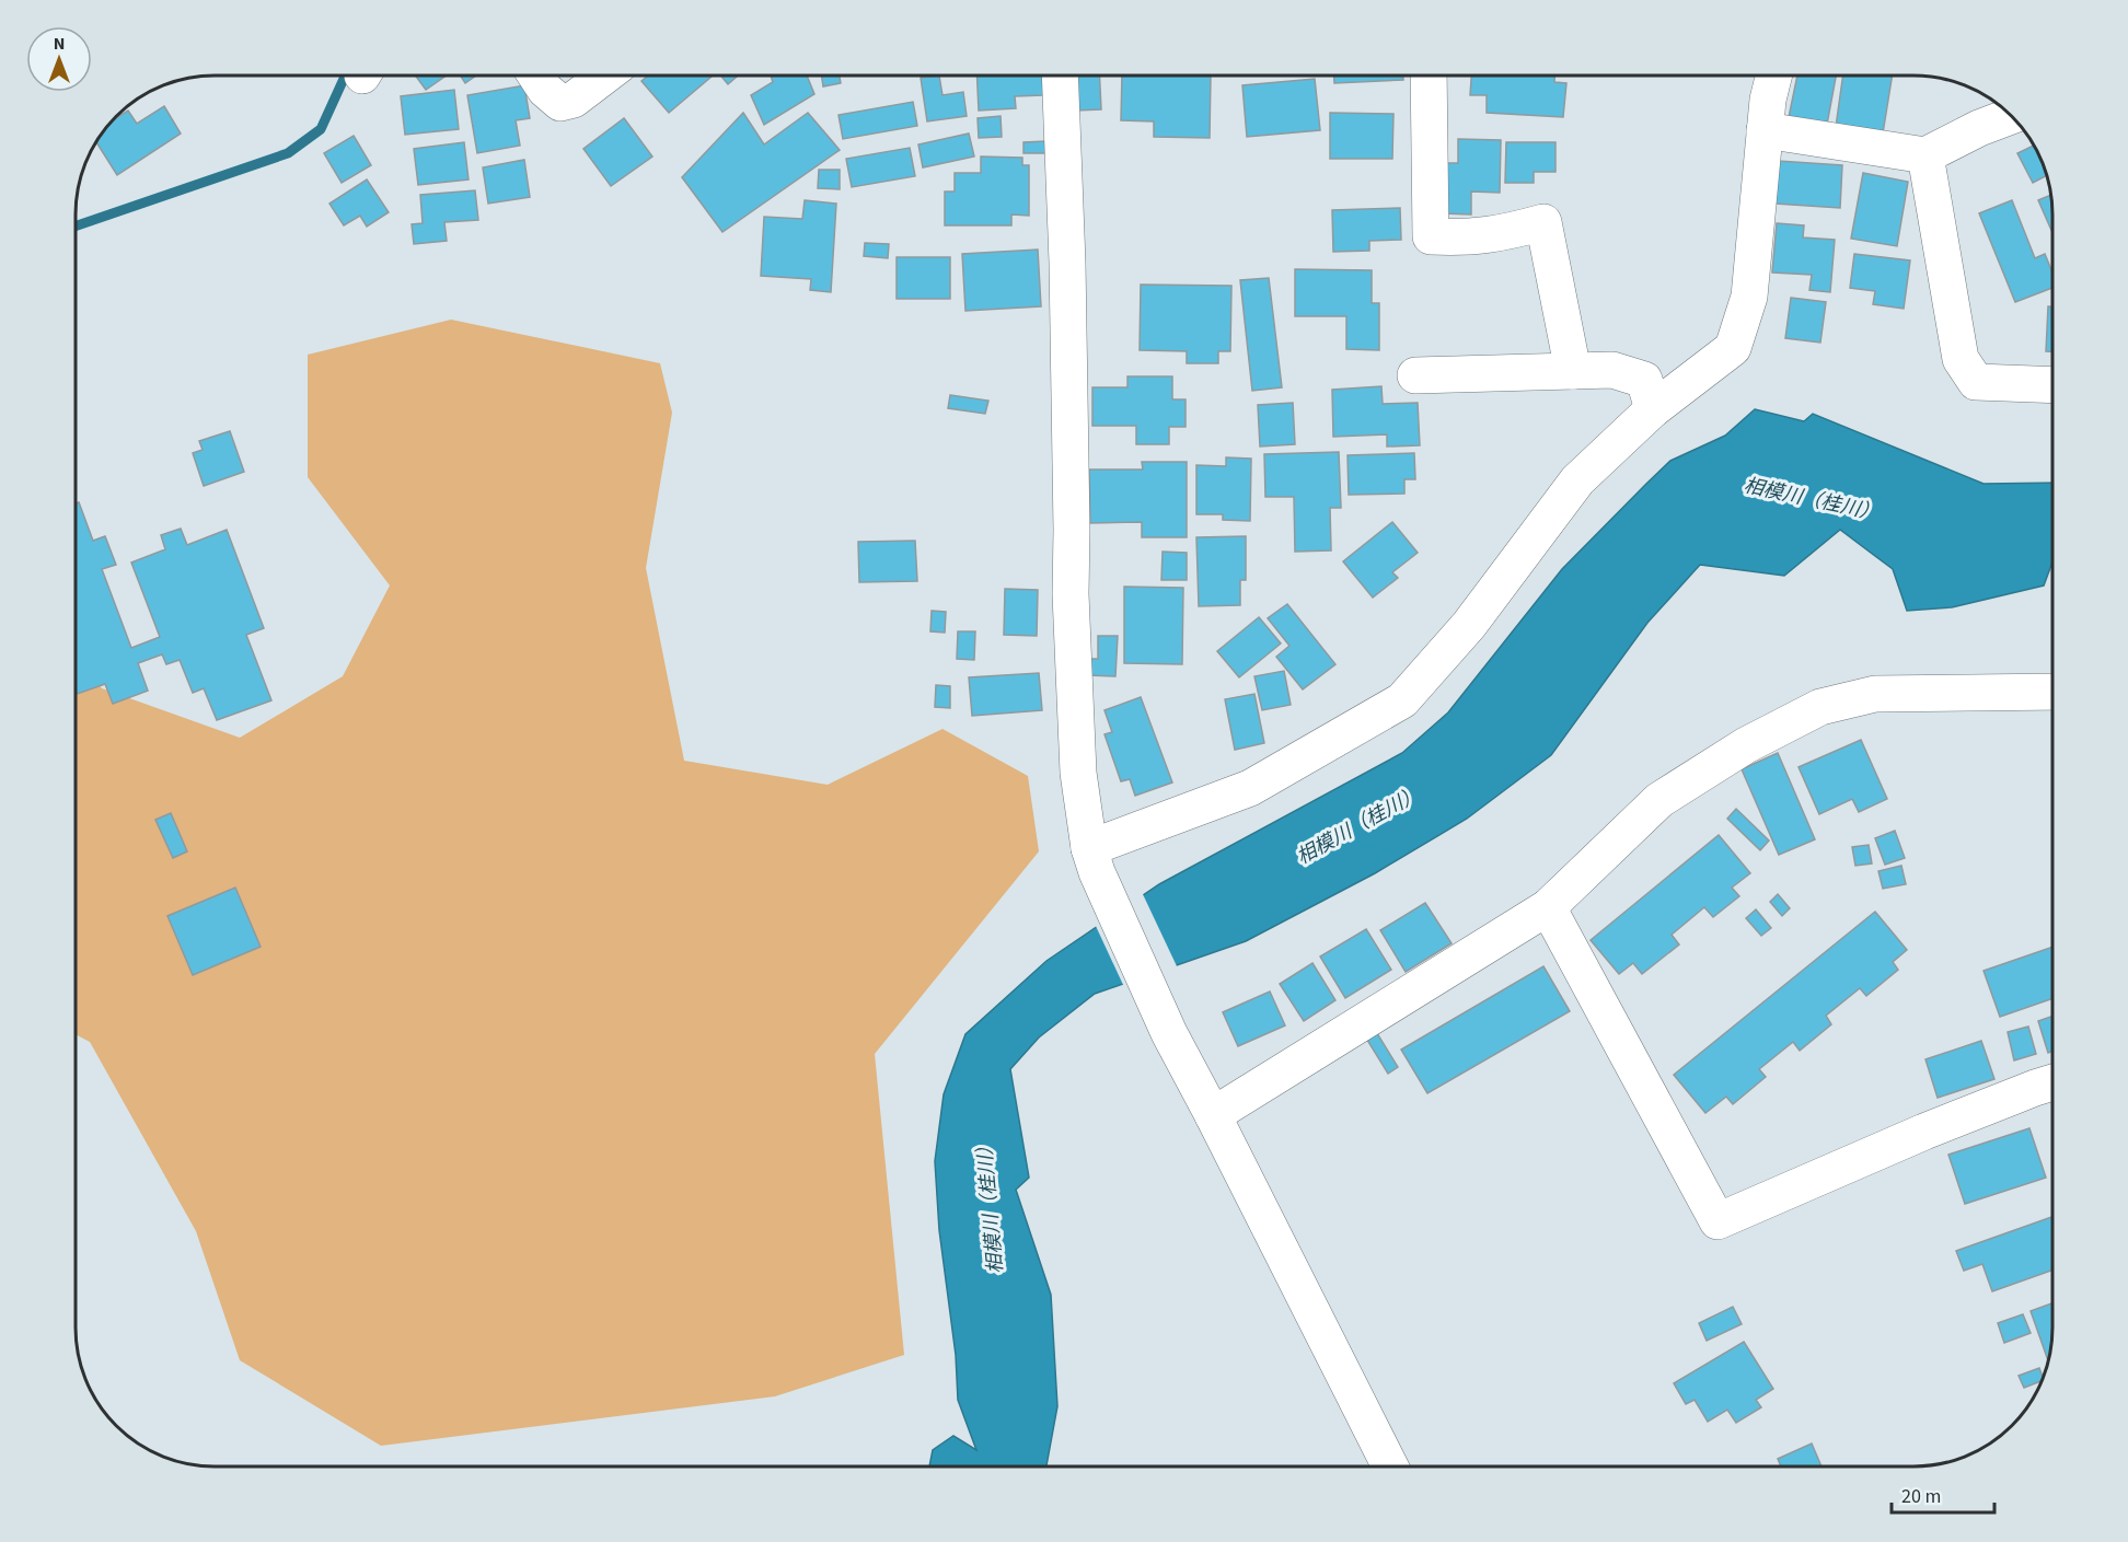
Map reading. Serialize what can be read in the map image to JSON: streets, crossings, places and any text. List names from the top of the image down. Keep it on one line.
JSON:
{"water":["相模川（桂川）"],"scale_bar":"20 m","north":"top"}
